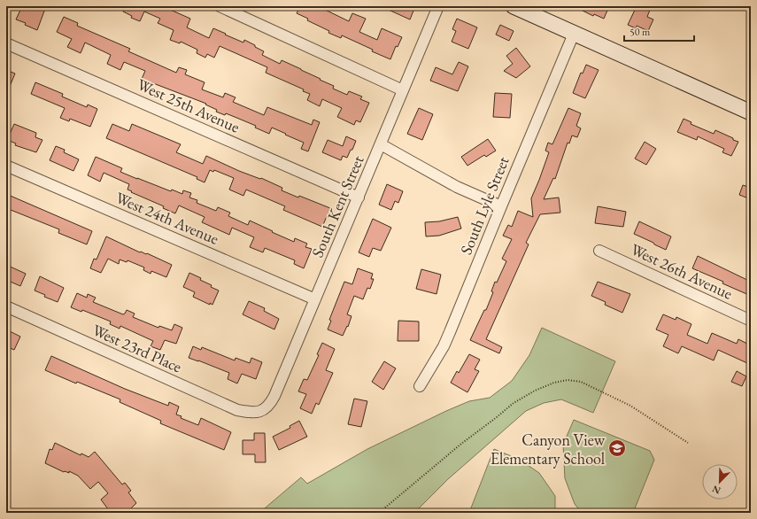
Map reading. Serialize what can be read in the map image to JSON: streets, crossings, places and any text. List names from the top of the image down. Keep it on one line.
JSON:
{"streets":{"street":["West 25th Avenue","South Lyle Street","South Kent Street","West 24th Avenue","West 26th Avenue","West 23rd Place"]},"crossings":[["West 25th Avenue","South Kent Street"],["South Kent Street","West 24th Avenue"],["South Kent Street","West 23rd Place"]],"places":{"school or university":["Canyon View Elementary School"]},"scale_bar":"50 m","north":"bottom left"}
